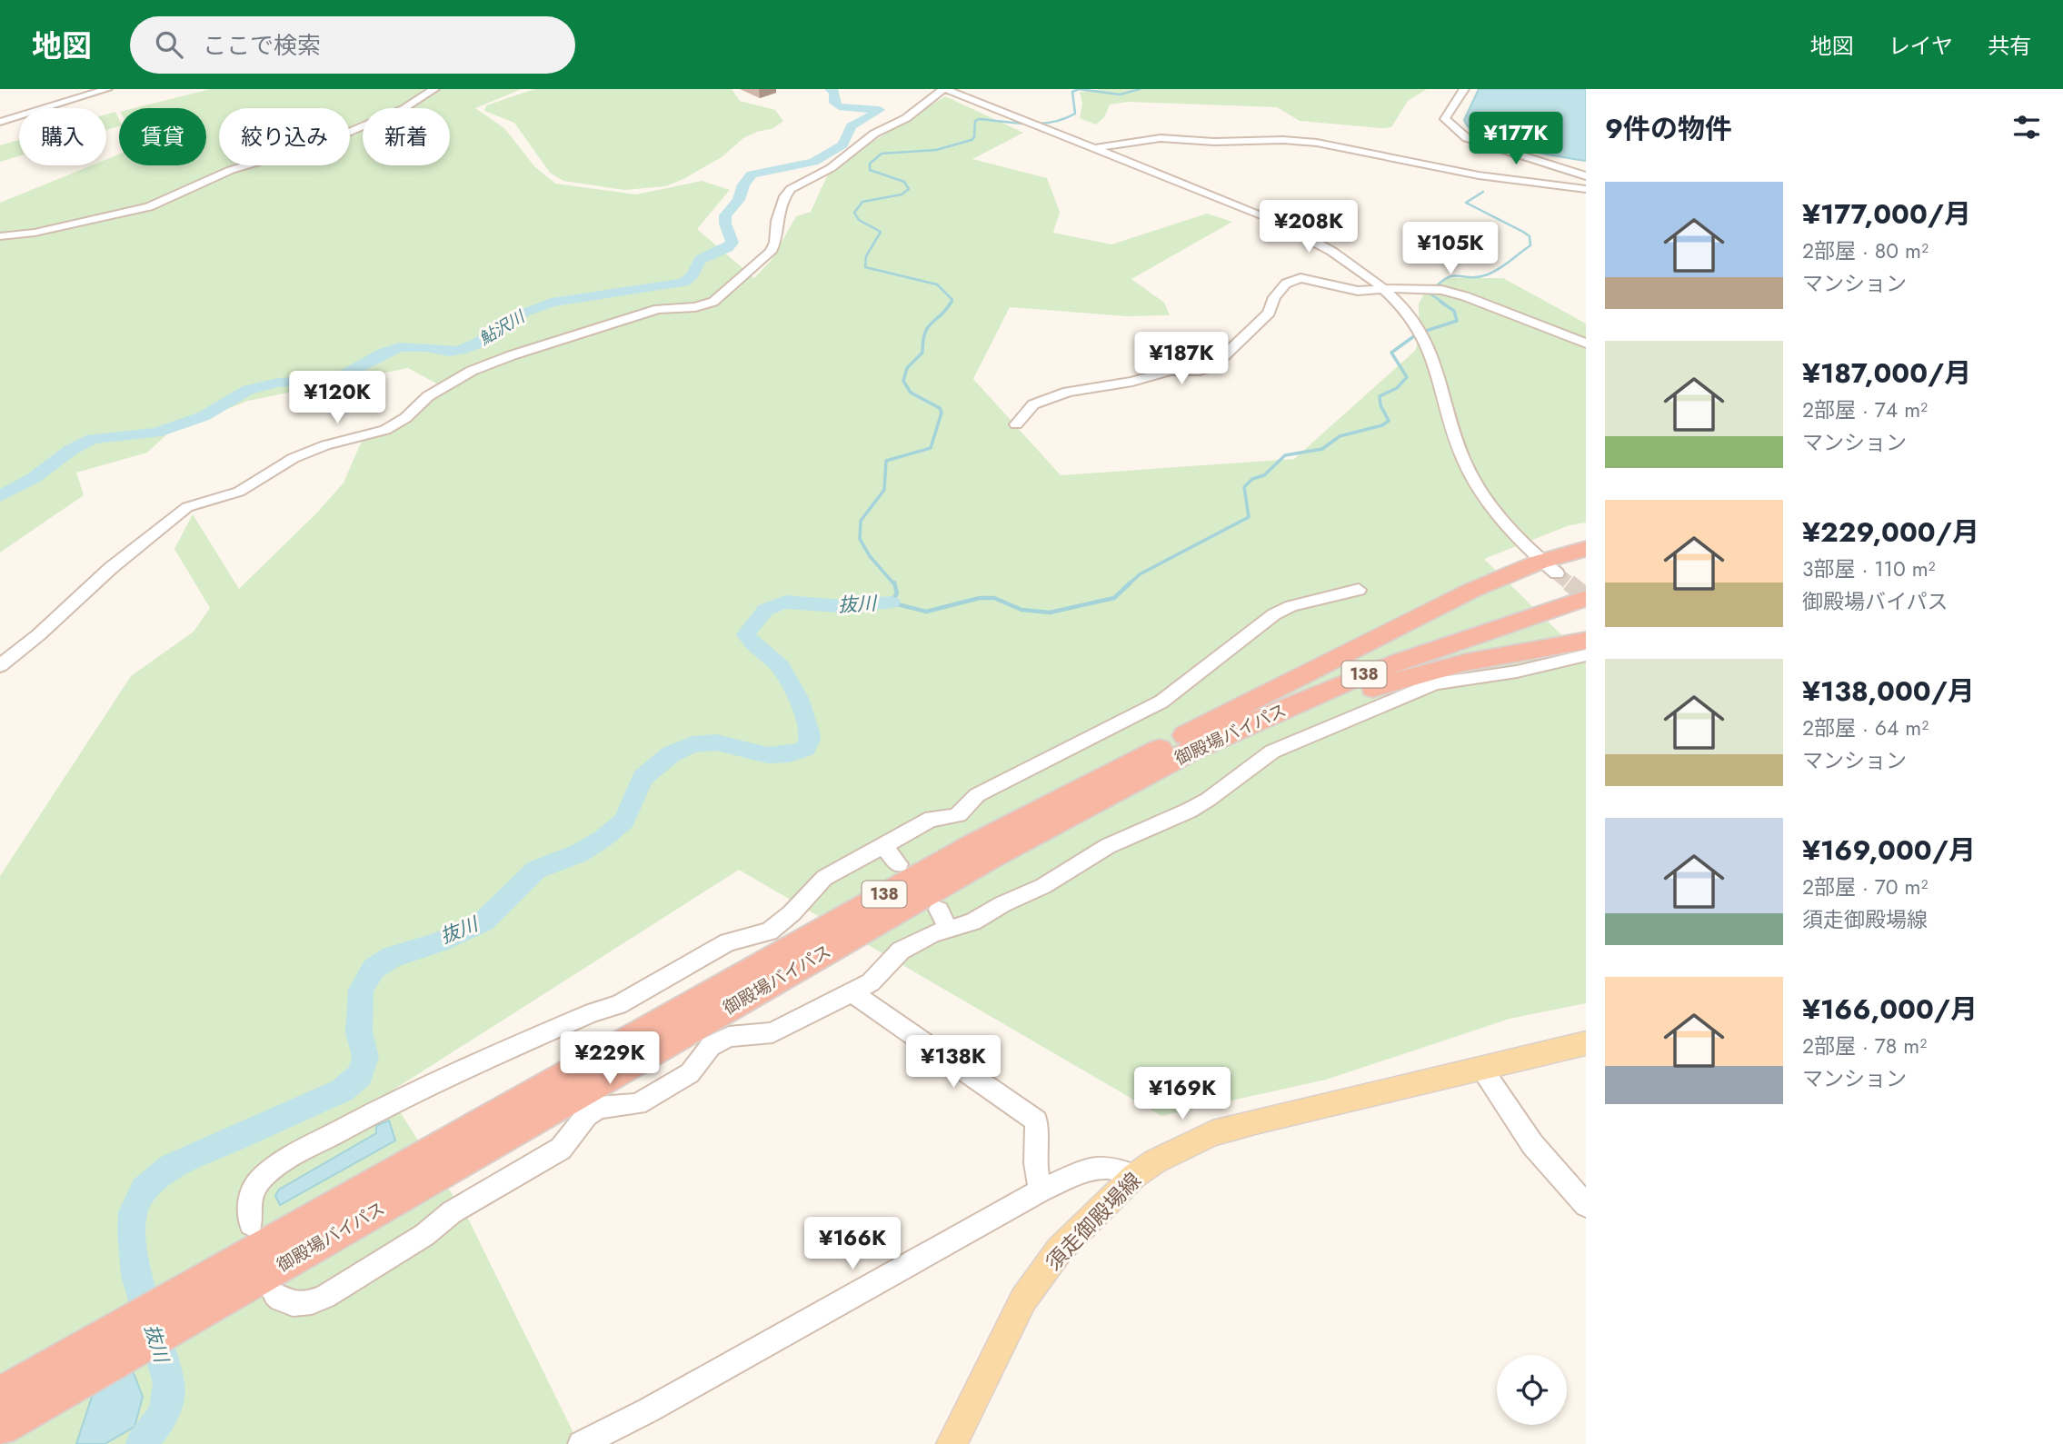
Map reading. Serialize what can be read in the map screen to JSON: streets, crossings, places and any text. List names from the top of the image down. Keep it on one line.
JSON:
{"streets":{"highway":["138","御殿場バイパス"],"main road":["須走御殿場線"]},"water":["鮎沢川","抜川"],"page":{"header":"地図","search":"ここで検索","nav":["地図","レイヤ","共有"],"heading":"9件の物件","chip":["購入","賃貸","絞り込み","新着"],"price":["¥177K","¥208K","¥105K","¥187K","¥120K","¥229K","¥138K","¥169K","¥166K"],"list":[{"name":"¥177,000/月","note":"2部屋 · 80 m² · マンション"},{"name":"¥187,000/月","note":"2部屋 · 74 m² · マンション"},{"name":"¥229,000/月","note":"3部屋 · 110 m² · 御殿場バイパス"},{"name":"¥138,000/月","note":"2部屋 · 64 m² · マンション"},{"name":"¥169,000/月","note":"2部屋 · 70 m² · 須走御殿場線"},{"name":"¥166,000/月","note":"2部屋 · 78 m² · マンション"}]}}
